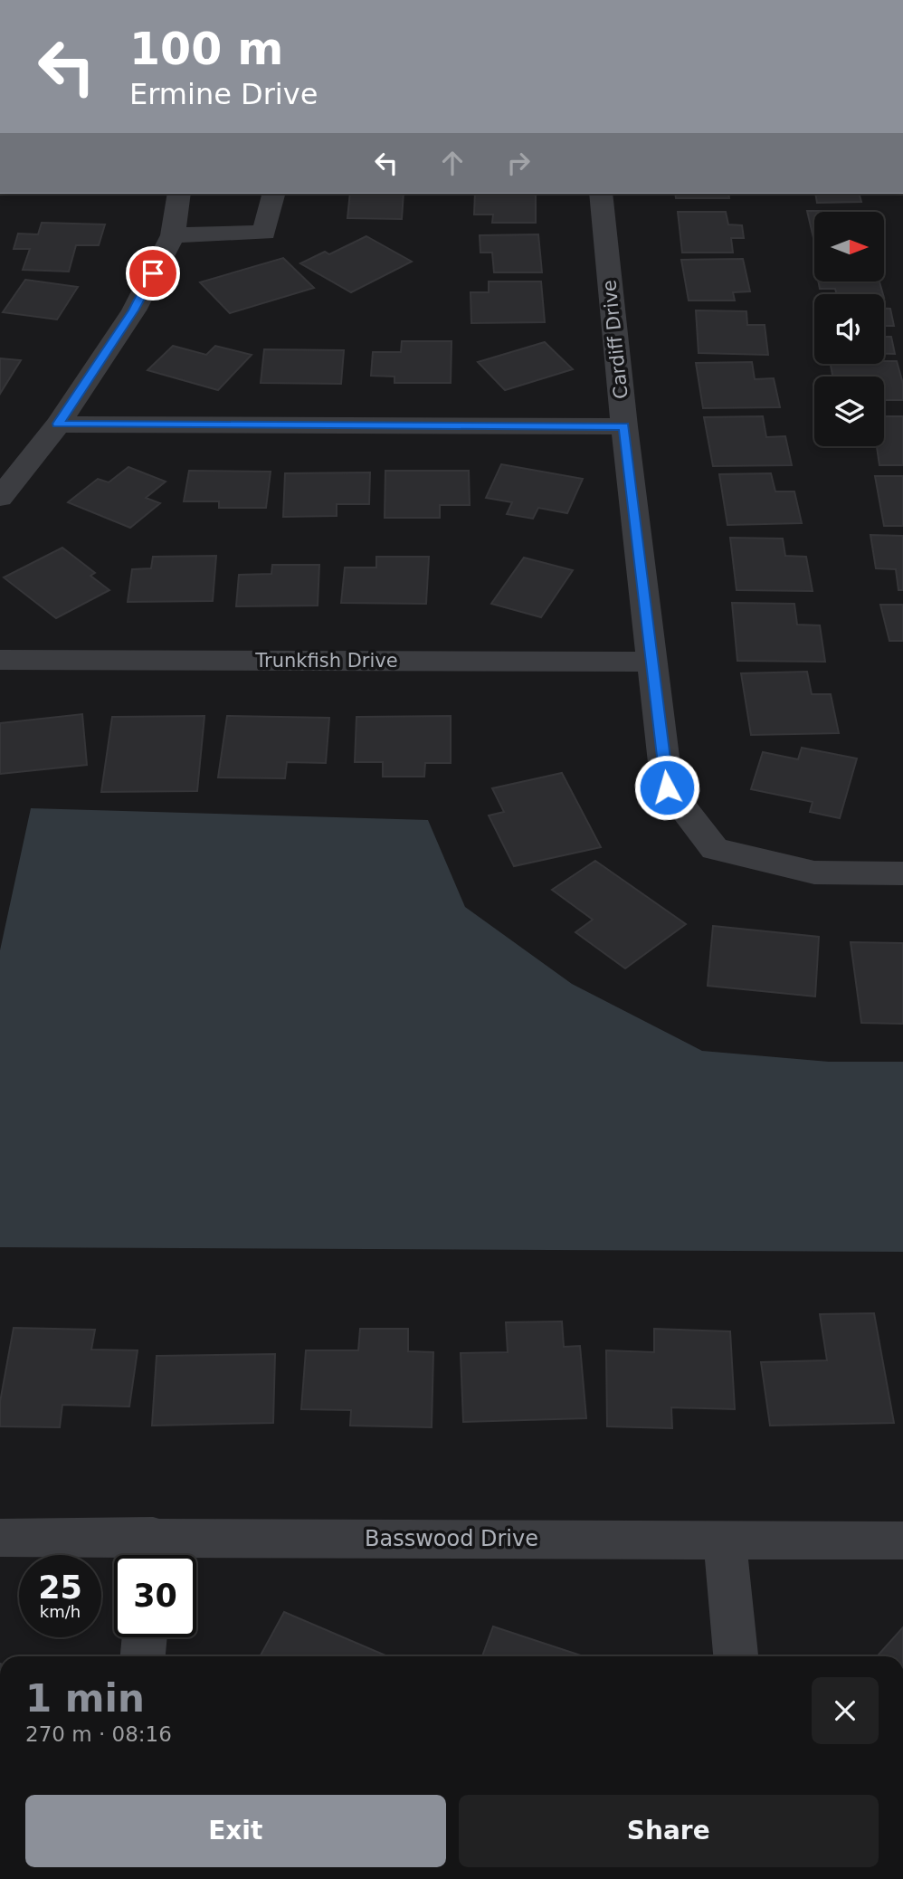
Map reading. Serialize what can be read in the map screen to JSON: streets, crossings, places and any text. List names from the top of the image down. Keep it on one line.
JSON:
{"streets":{"street":["Cardiff Drive","Trunkfish Drive","Basswood Drive"]},"crossings":[["Cardiff Drive","Trunkfish Drive"]],"north":"right","page":{"turn":["100 m","Ermine Drive"],"speed":"25 km/h","limit":"30","heading":["1 min","270 m · 08:16"],"buttons":["Exit","Share"]}}
